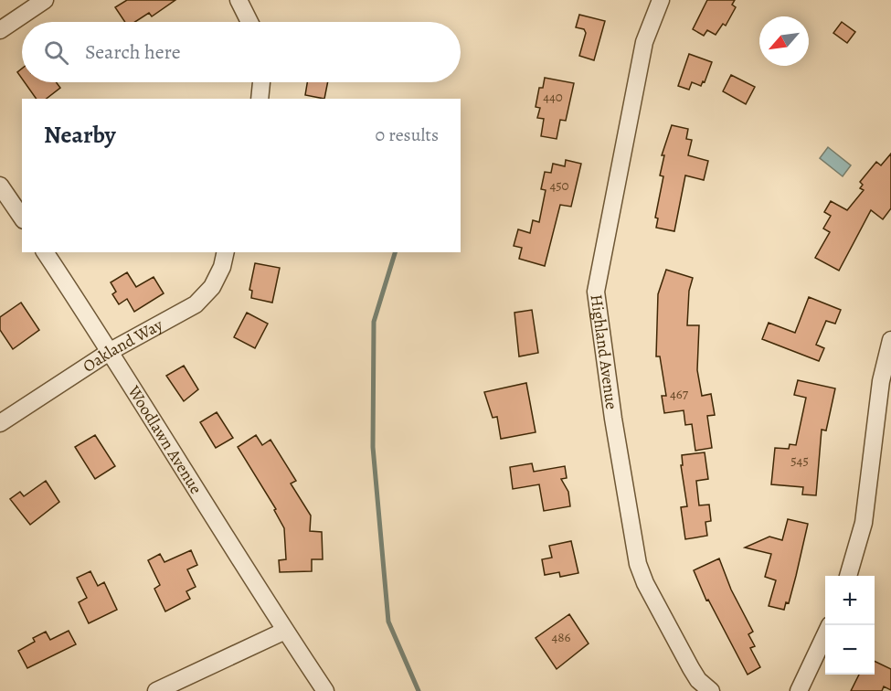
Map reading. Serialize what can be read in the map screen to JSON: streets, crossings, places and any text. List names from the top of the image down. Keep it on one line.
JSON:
{"streets":{"street":["Oakland Way","Highland Avenue","Woodlawn Avenue"]},"crossings":[["Oakland Way","Woodlawn Avenue"]],"house_numbers":["440","450","467","545","486"],"north":"bottom left","page":{"search":"Search here","heading":["Nearby","0 results"],"map_buttons":["+","−"]}}
